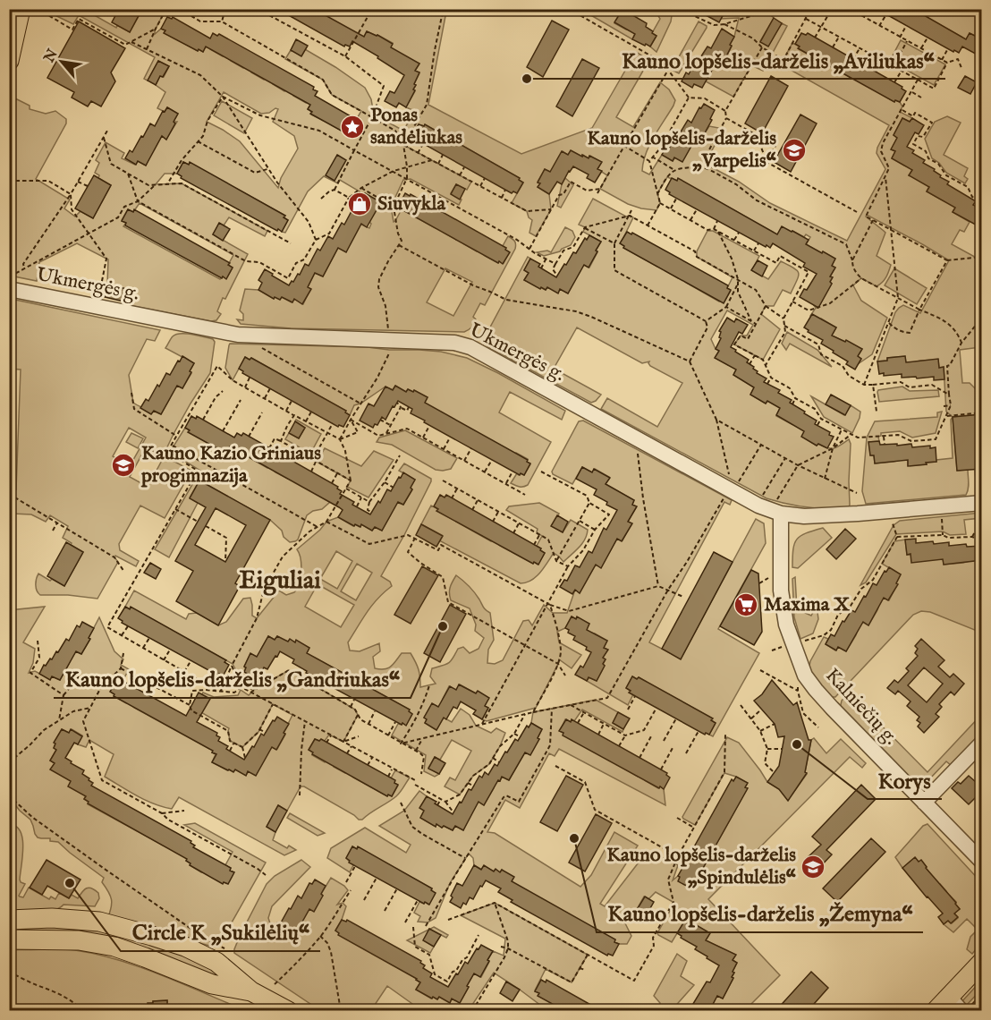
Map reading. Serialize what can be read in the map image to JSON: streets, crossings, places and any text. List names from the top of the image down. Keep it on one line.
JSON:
{"streets":{"street":["Ukmergės g.","Kalniečių g."]},"crossings":[["Ukmergės g.","Kalniečių g."]],"districts":["Eiguliai"],"places":{"other":["Kauno lopšelis-darželis „Aviliukas“","Kauno lopšelis-darželis „Gandriukas“","Korys","Kauno lopšelis-darželis „Žemyna“","Circle K „Sukilėlių“"],"place":["Ponas sandėliukas"],"school or university":["Kauno lopšelis-darželis „Varpelis“","Kauno Kazio Griniaus progimnazija","Kauno lopšelis-darželis „Spindulėlis“"],"shop":["Siuvykla"],"supermarket":["Maxima X"]},"north":"top left"}
